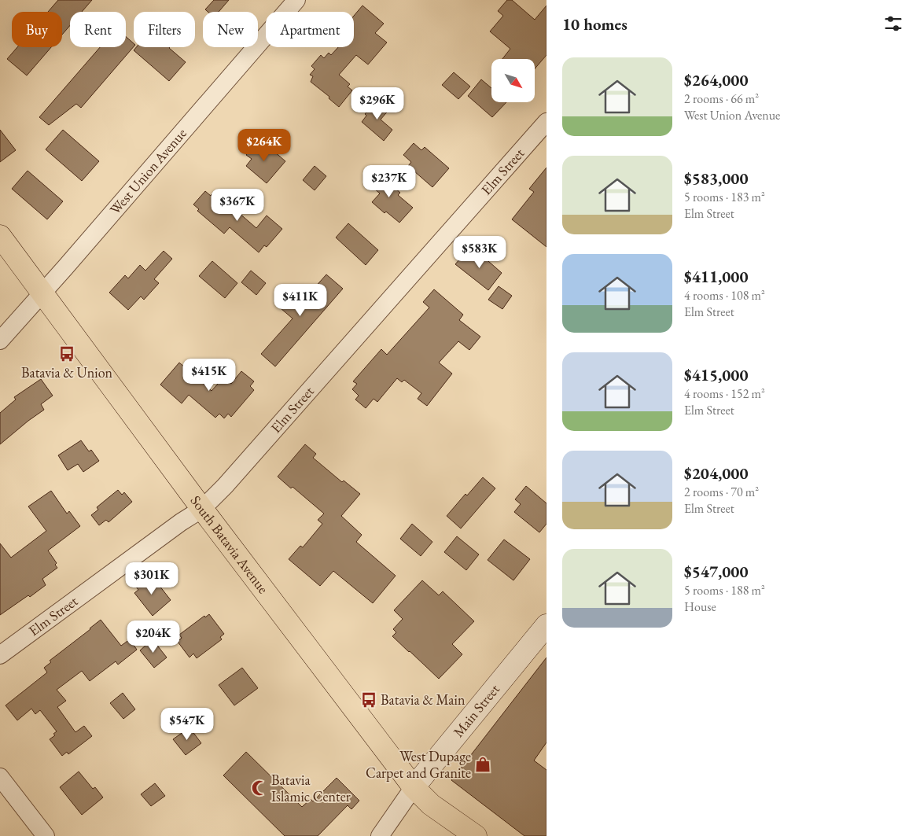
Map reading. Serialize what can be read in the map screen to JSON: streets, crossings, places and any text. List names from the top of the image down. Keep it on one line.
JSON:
{"streets":{"main road":["South Batavia Avenue","Main Street"],"street":["West Union Avenue","Elm Street"]},"crossings":[["West Union Avenue","South Batavia Avenue"],["Elm Street","South Batavia Avenue"],["South Batavia Avenue","Main Street"]],"places":{"bus stop":["Batavia & Union","Batavia & Main"],"shop":["West Dupage Carpet and Granite"],"mosque":["Batavia Islamic Center"]},"north":"bottom right","page":{"heading":"10 homes","chip":["Buy","Rent","Filters","New","Apartment"],"list":[{"name":"$264,000","note":"2 rooms · 66 m² · West Union Avenue"},{"name":"$583,000","note":"5 rooms · 183 m² · Elm Street"},{"name":"$411,000","note":"4 rooms · 108 m² · Elm Street"},{"name":"$415,000","note":"4 rooms · 152 m² · Elm Street"},{"name":"$204,000","note":"2 rooms · 70 m² · Elm Street"},{"name":"$547,000","note":"5 rooms · 188 m² · House"}],"price":["$296K","$264K","$237K","$367K","$583K","$411K","$415K","$301K","$204K","$547K"]}}
